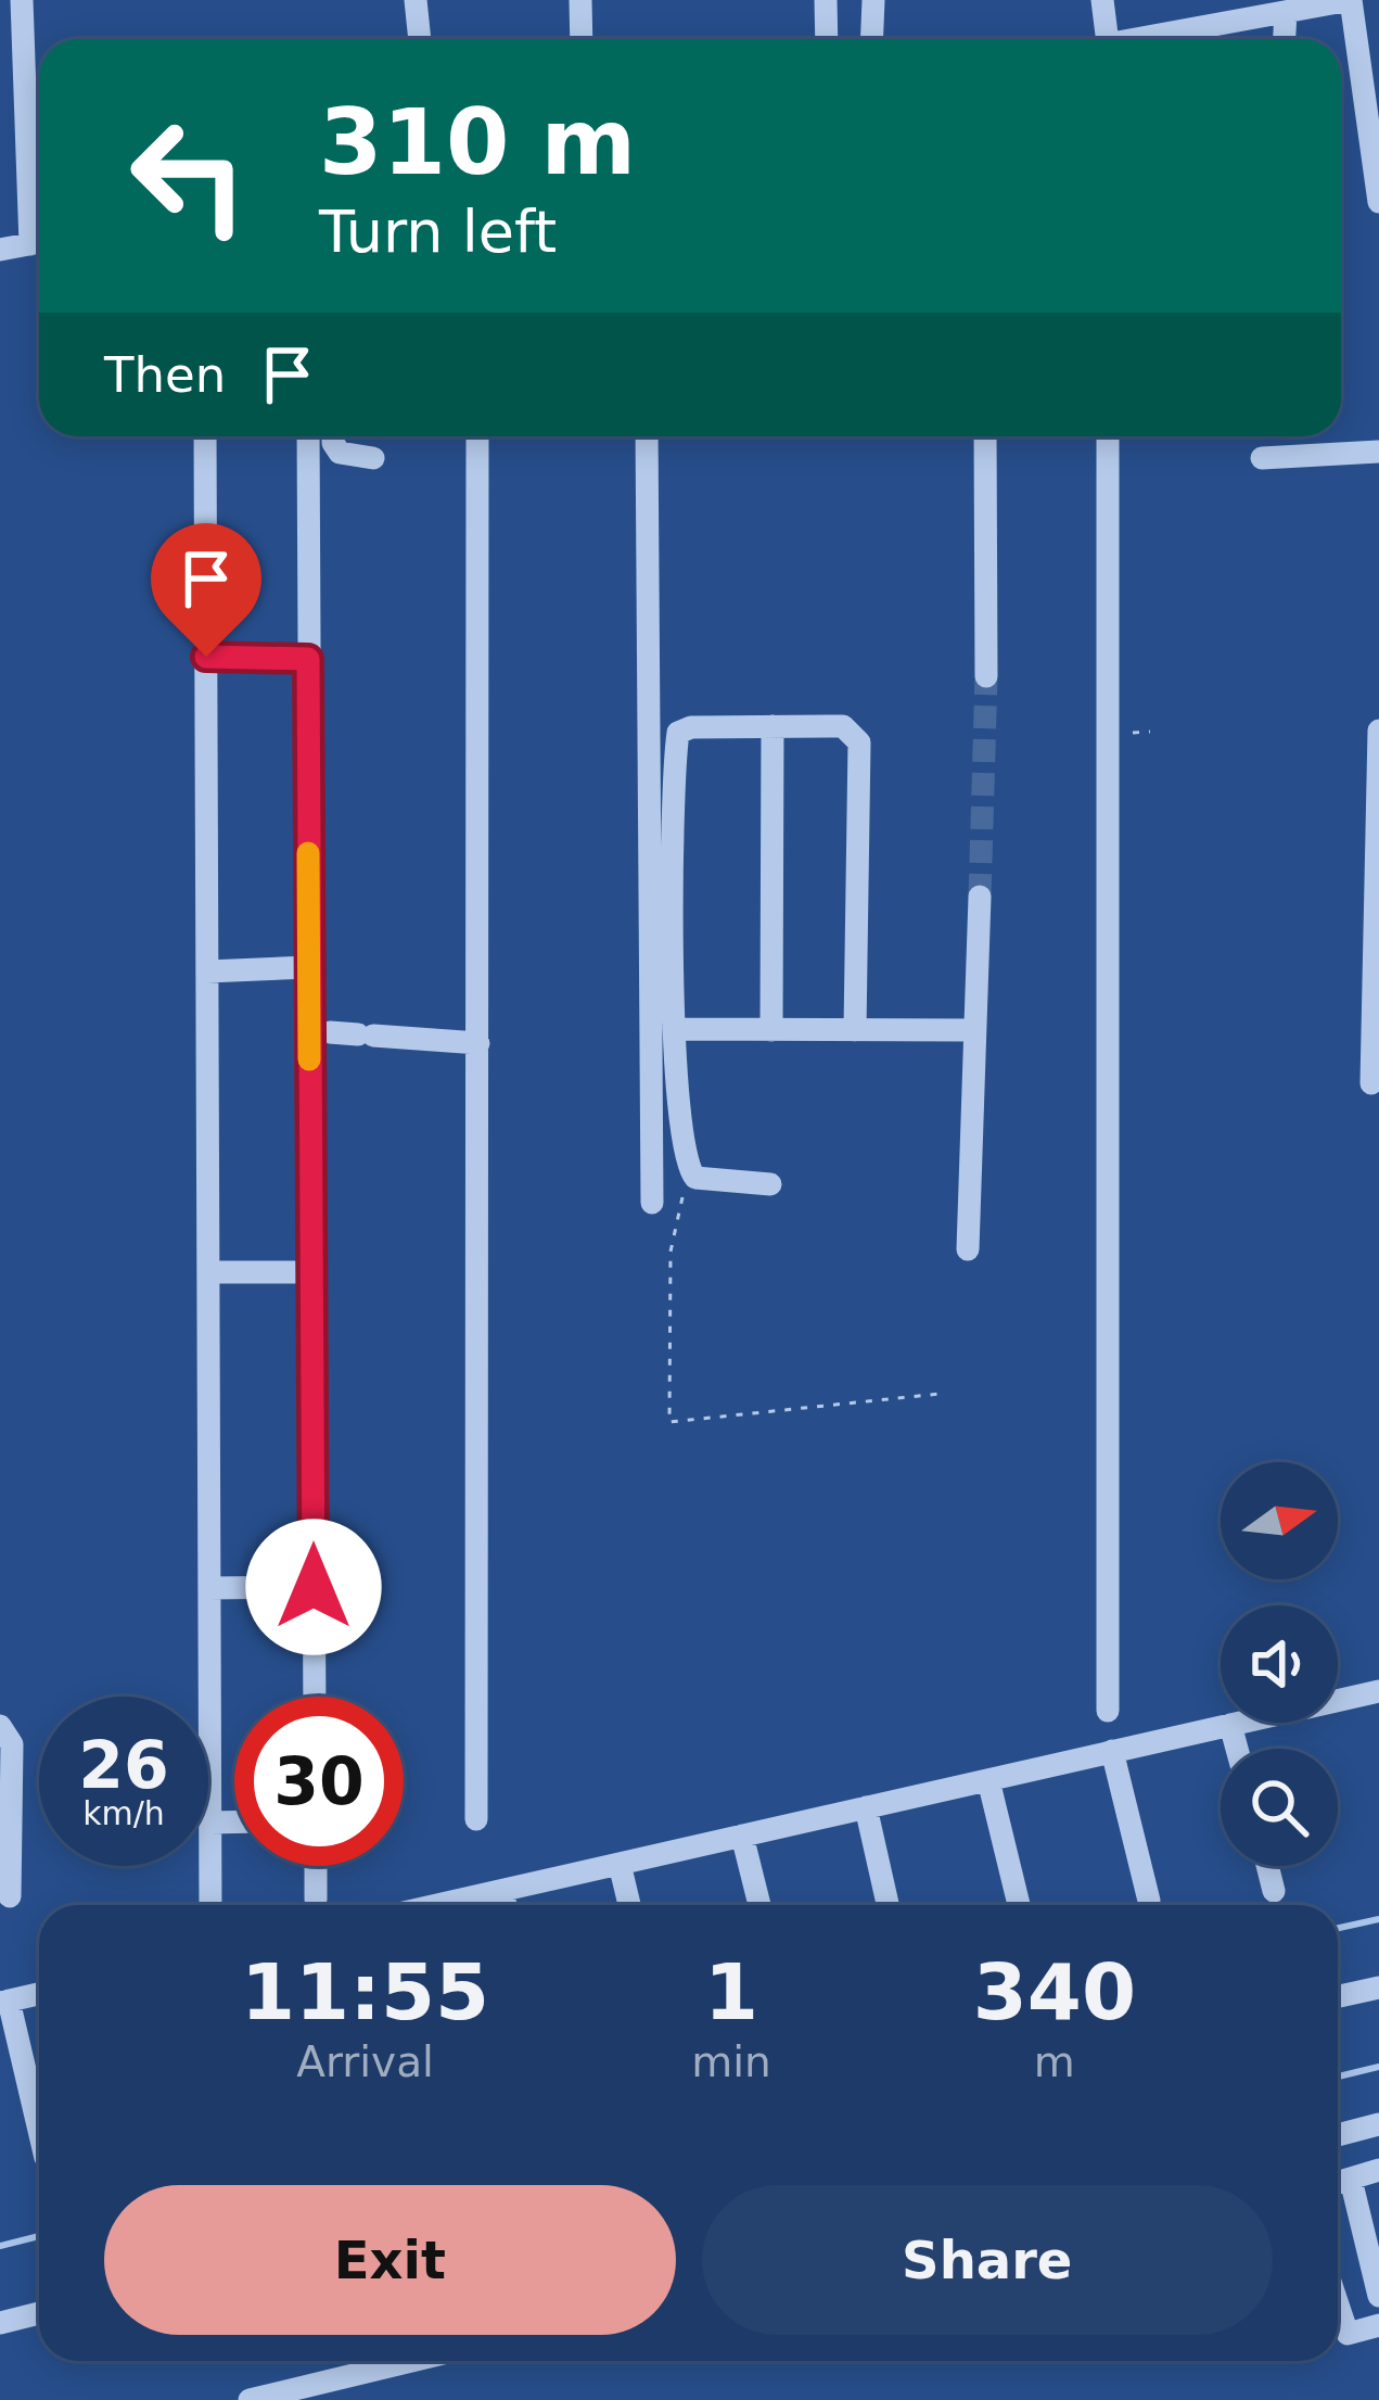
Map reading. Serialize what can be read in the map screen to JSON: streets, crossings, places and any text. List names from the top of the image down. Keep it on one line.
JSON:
{"north":"right","page":{"turn":["310 m","Turn left"],"then":"Then","speed":"26 km/h","limit":"30","eta":["11:55","Arrival","1","min","340","m"],"buttons":["Exit","Share"]}}
